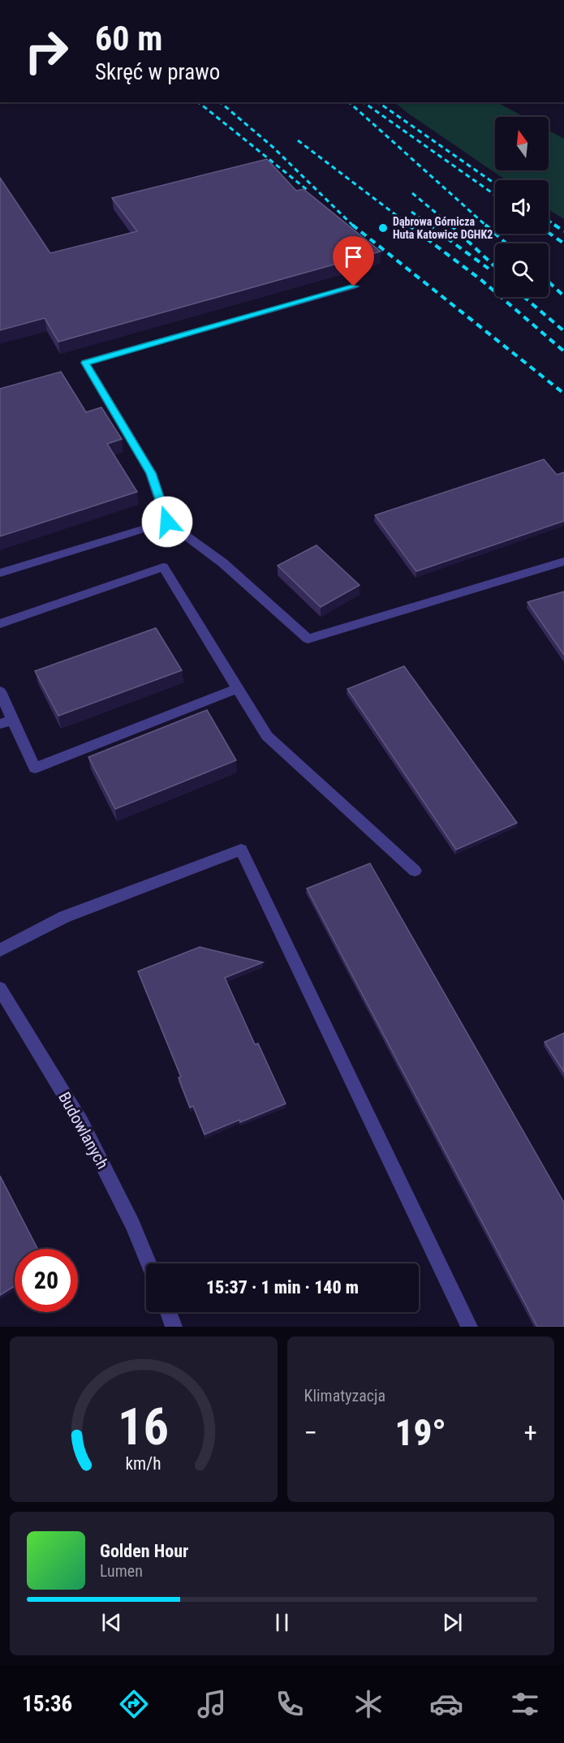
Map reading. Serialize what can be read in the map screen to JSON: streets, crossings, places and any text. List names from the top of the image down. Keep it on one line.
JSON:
{"streets":{"street":["Budowlanych"]},"places":["Dąbrowa Górnicza Huta Katowice DGHK2"],"north":"top","page":{"turn":["60 m","Skręć w prawo"],"limit":"20","trip":"15:37 · 1 min · 140 m","tile":"Klimatyzacja","heat":["−","19°","+"],"song":["Golden Hour","Lumen"],"tabs":"15:36","gauge":["16","km/h"]}}
